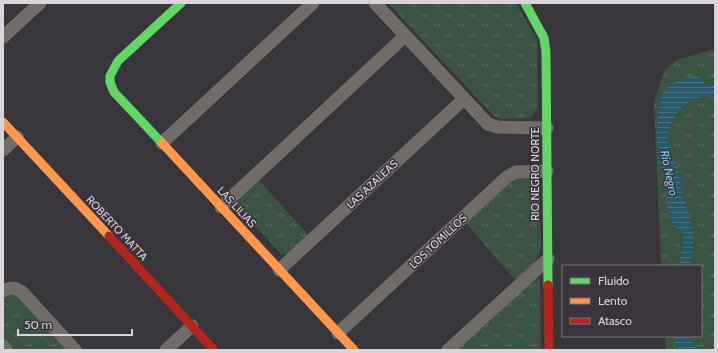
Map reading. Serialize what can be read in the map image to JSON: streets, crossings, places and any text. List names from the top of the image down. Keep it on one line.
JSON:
{"streets":{"street":["RIO NEGRO NORTE","LAS AZALEAS","LAS LILIAS","ROBERTO MATTA","LOS TOMILLOS"]},"crossings":[["RIO NEGRO NORTE","LOS TOMILLOS"],["LAS AZALEAS","LAS LILIAS"],["LAS LILIAS","LOS TOMILLOS"]],"water":["Río Negro"],"legend":["Fluido","Lento","Atasco"],"scale_bar":"50 m"}
